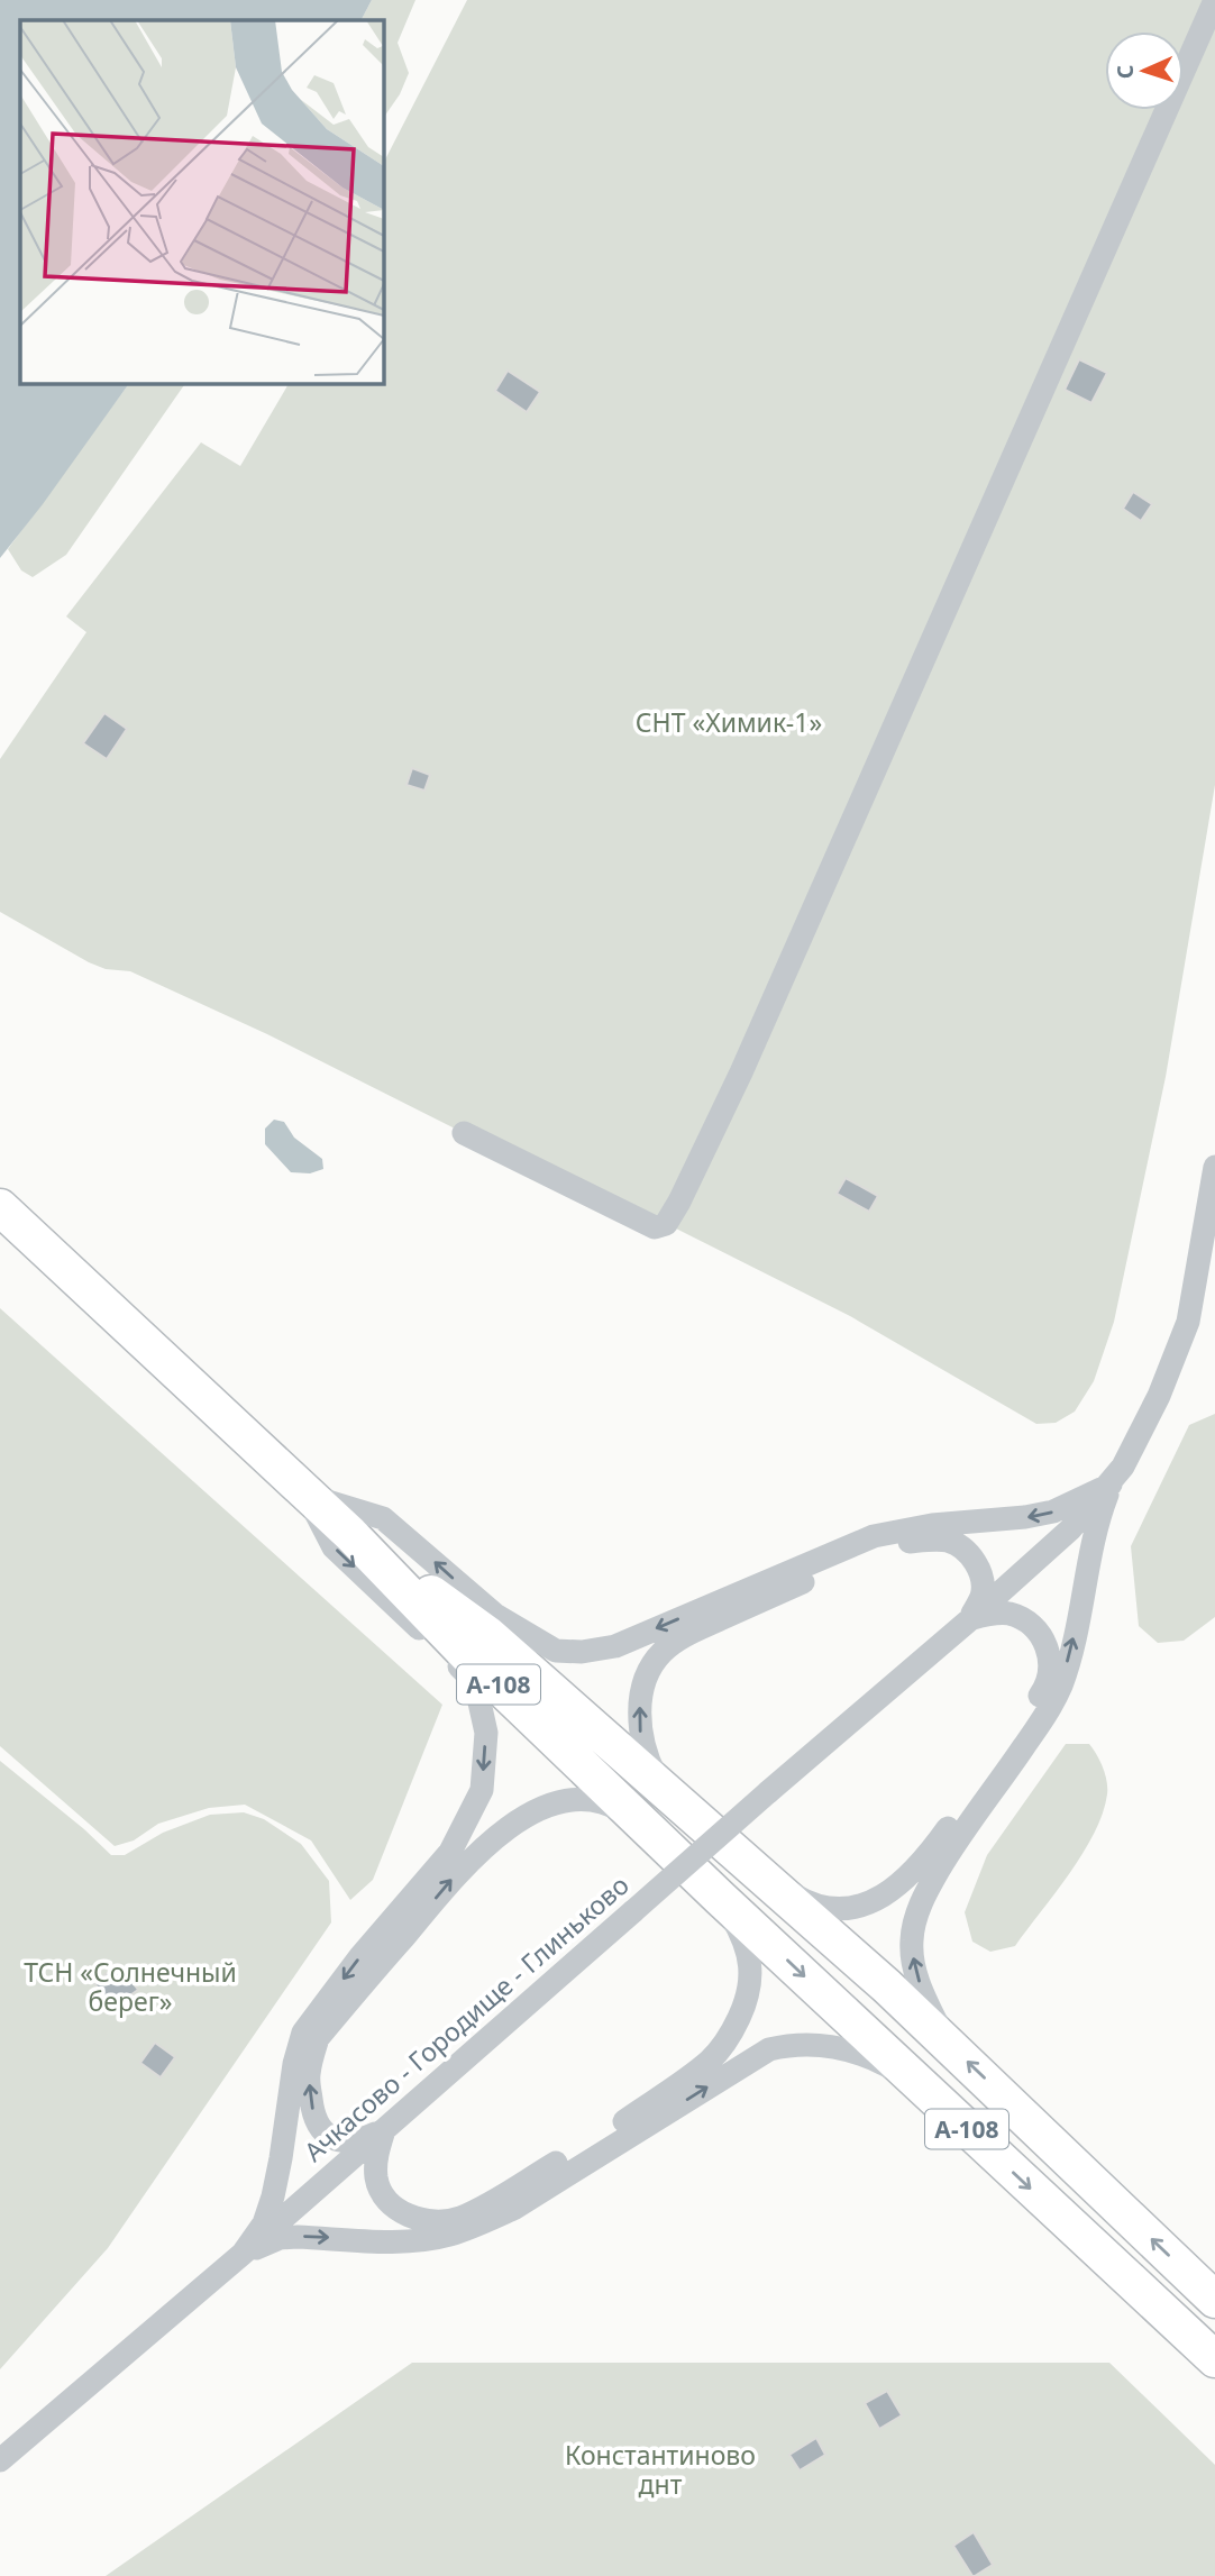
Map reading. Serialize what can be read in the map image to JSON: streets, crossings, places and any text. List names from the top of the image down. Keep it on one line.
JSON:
{"streets":{"highway":["А-108"],"street":["Ачкасово - Городище - Глиньково"]},"parks":["СНТ «Химик-1»","ТСН «Солнечный берег»","Константиново днт"],"north":"left"}
